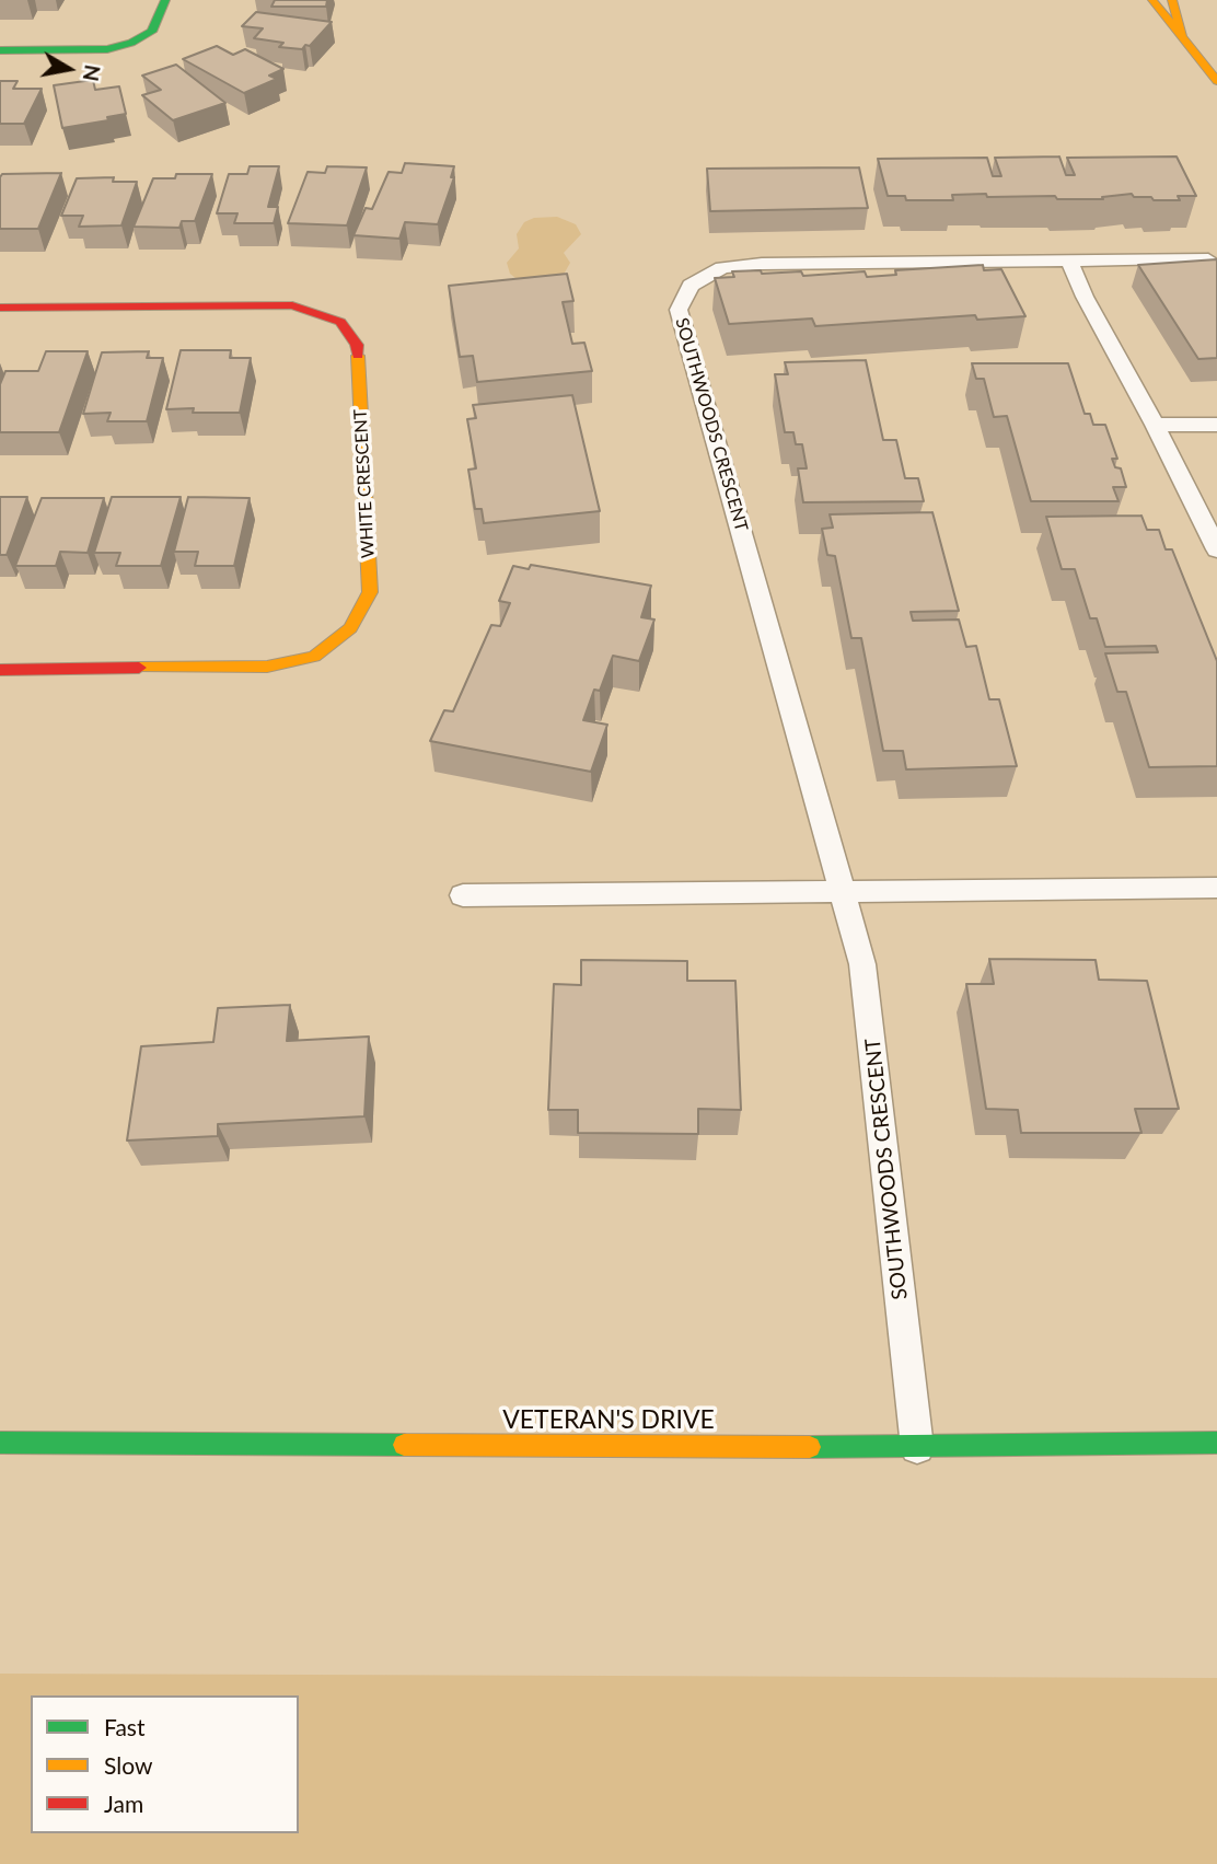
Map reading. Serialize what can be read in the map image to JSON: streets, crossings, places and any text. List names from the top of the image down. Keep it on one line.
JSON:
{"streets":{"street":["WHITE CRESCENT","VETERAN'S DRIVE"],"lane":["SOUTHWOODS CRESCENT"]},"crossings":[["SOUTHWOODS CRESCENT","VETERAN'S DRIVE"]],"legend":["Fast","Slow","Jam"],"north":"right"}
